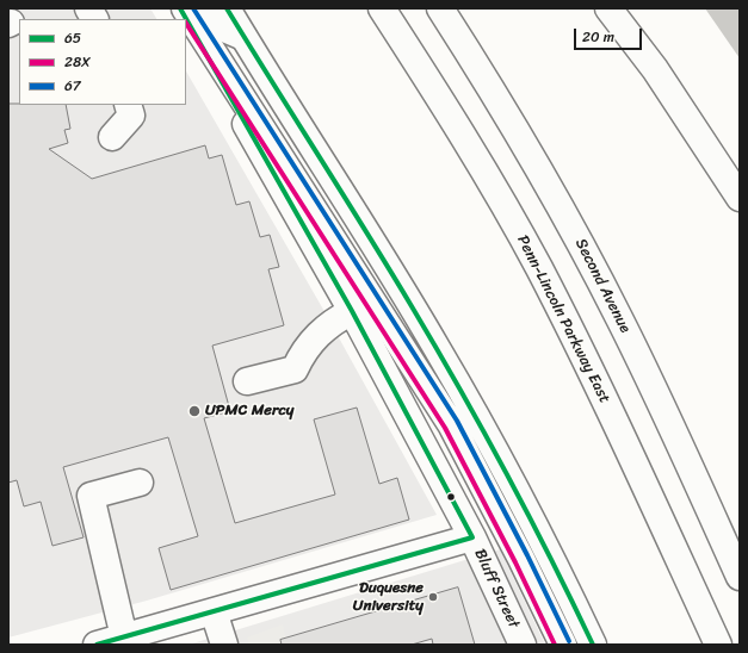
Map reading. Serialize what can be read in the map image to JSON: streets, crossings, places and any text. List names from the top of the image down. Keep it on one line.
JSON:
{"streets":{"main road":["Second Avenue","Penn-Lincoln Parkway East","Bluff Street"]},"places":["UPMC Mercy","Duquesne University"],"lines":["transit line 65","transit line 67","transit line 28X"],"legend":["65","28X","67"],"scale_bar":"20 m"}
